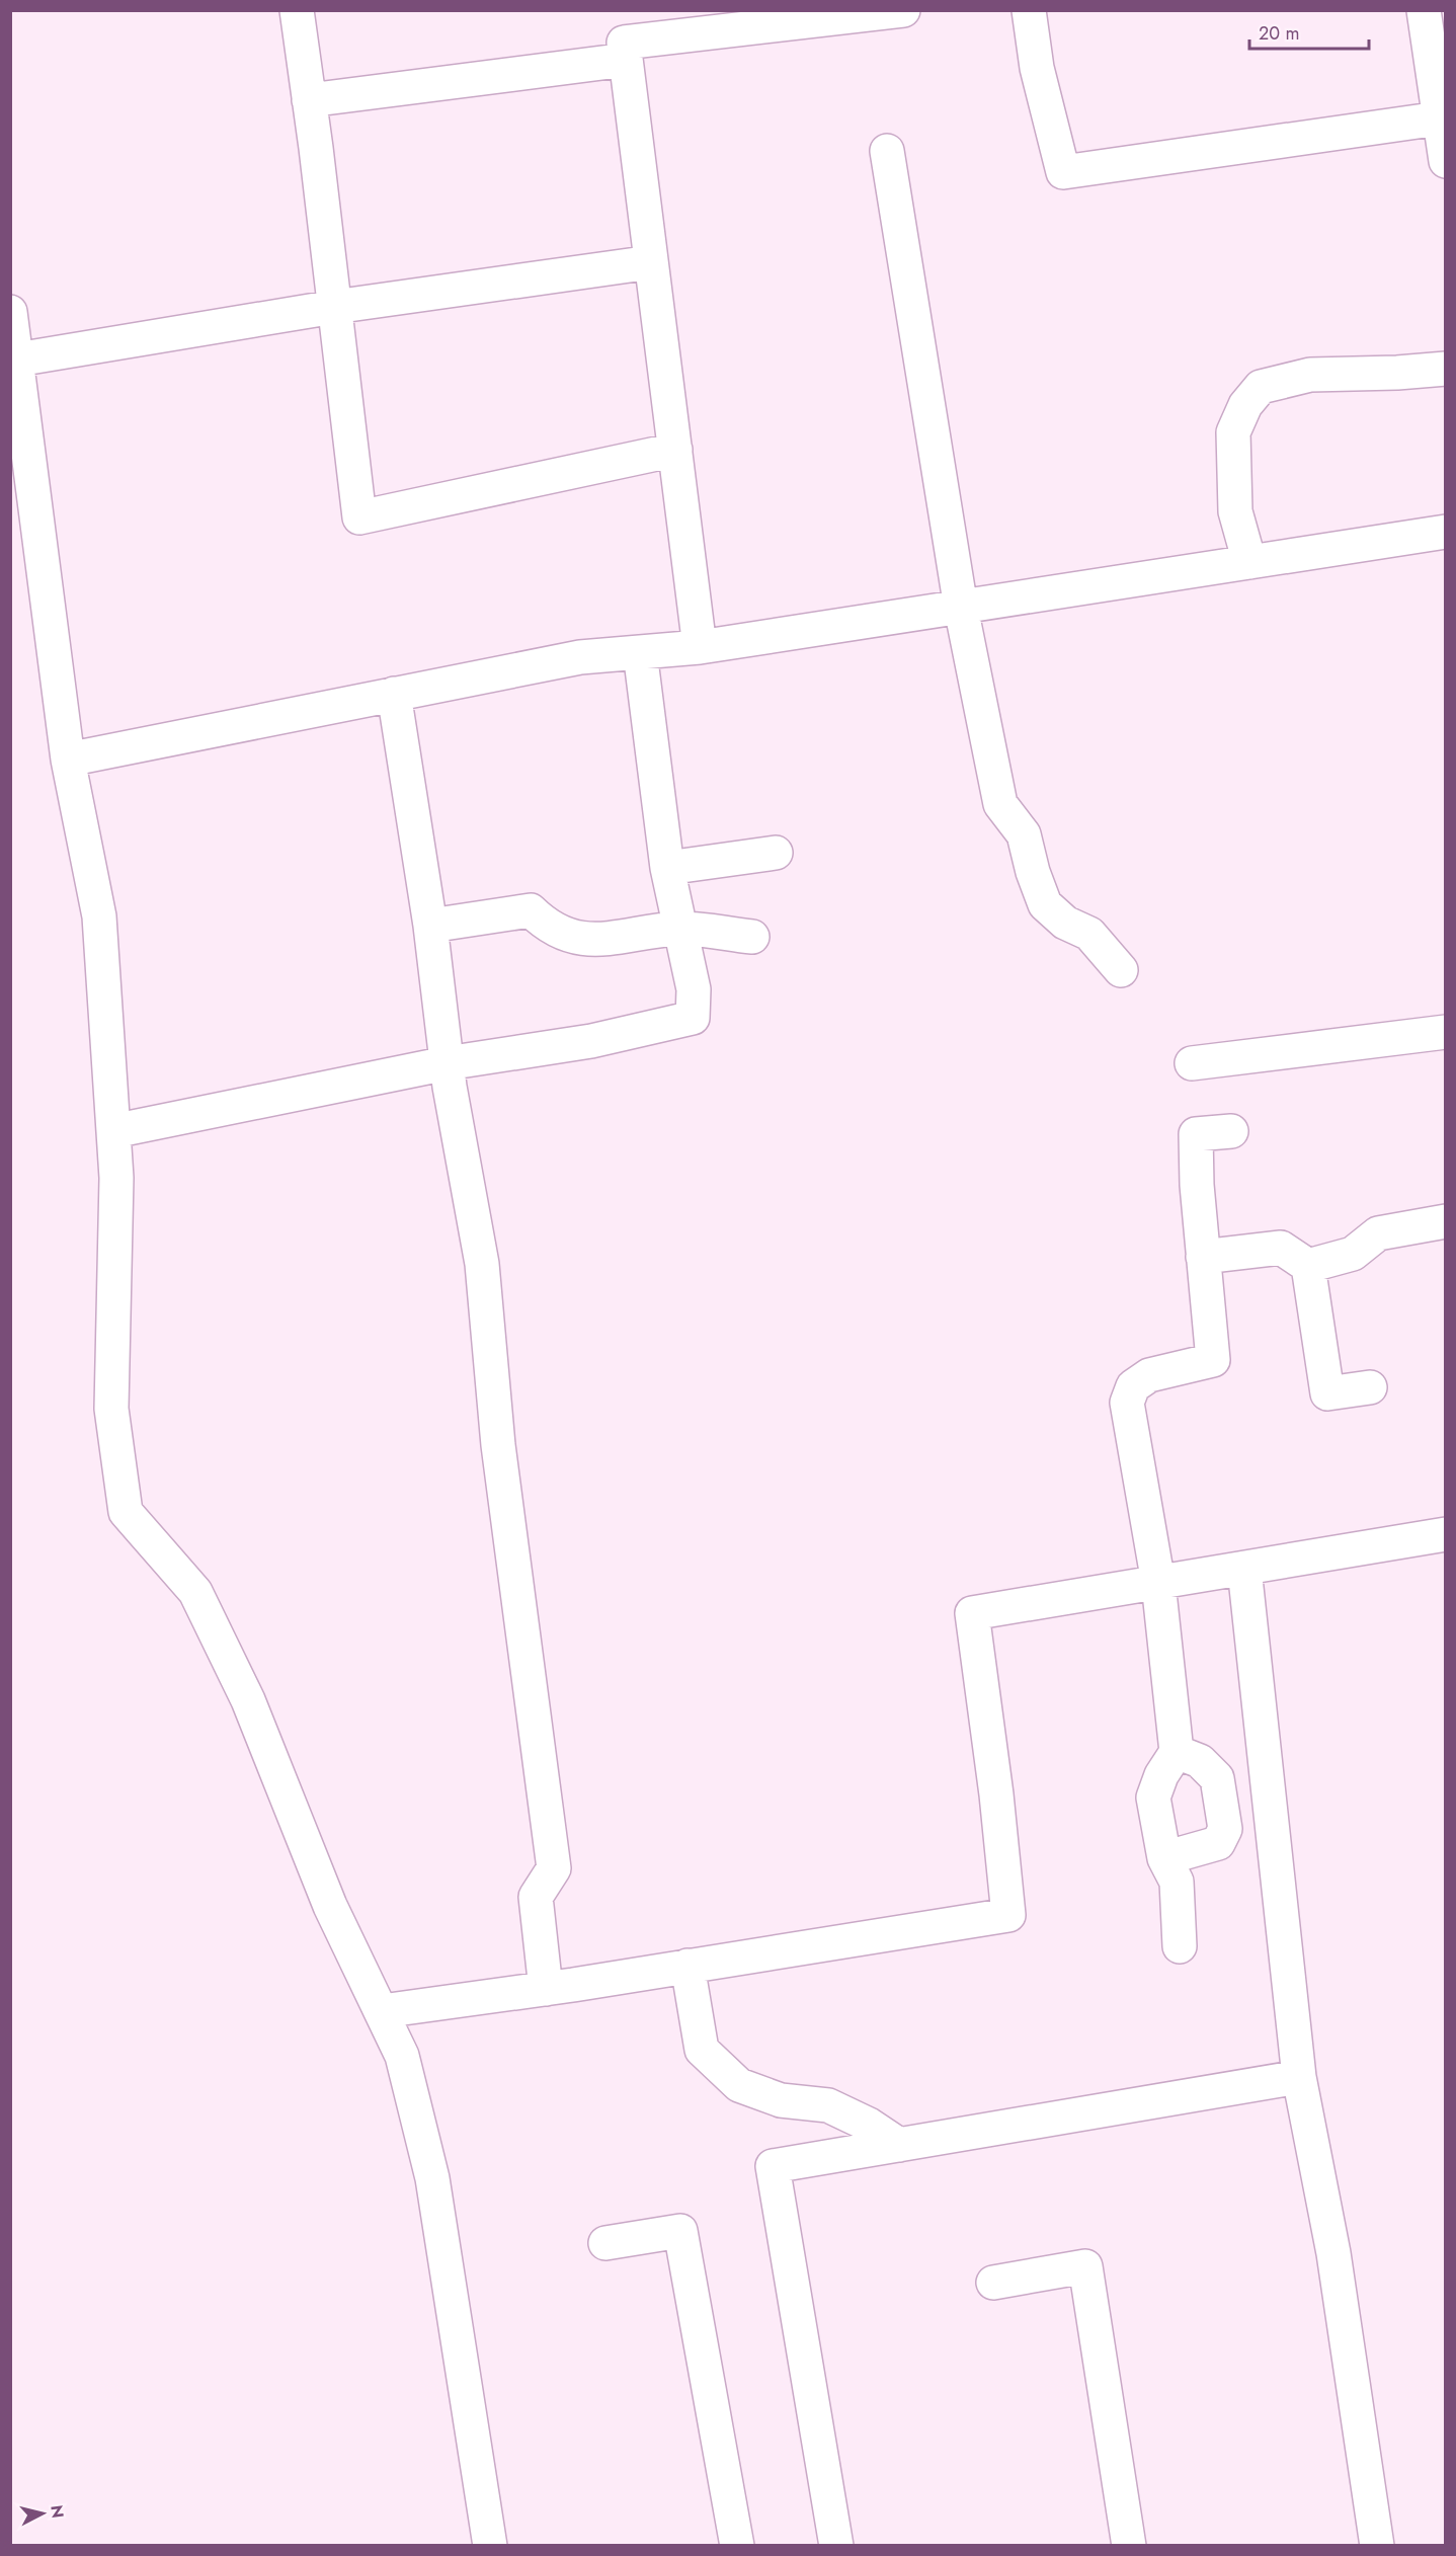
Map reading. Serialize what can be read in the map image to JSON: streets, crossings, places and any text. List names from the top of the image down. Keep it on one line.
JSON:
{"scale_bar":"20 m","north":"right"}
